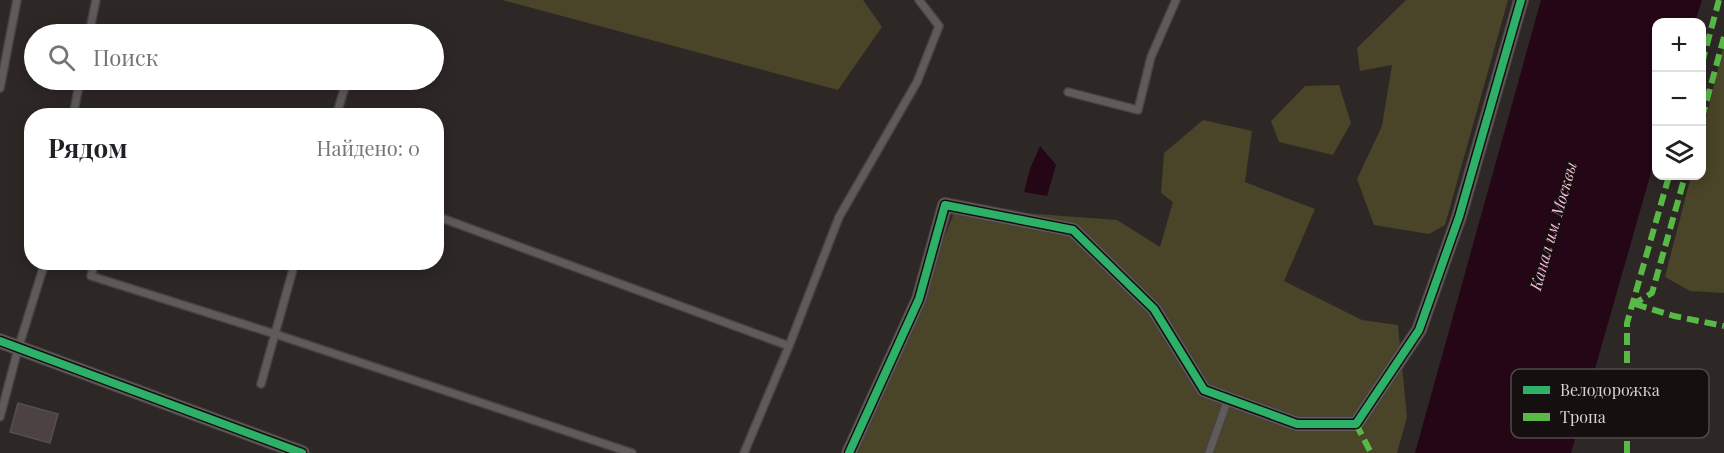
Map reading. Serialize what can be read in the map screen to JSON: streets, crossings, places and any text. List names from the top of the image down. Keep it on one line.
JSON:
{"water":["Канал им. Москвы"],"legend":["Велодорожка","Тропа"],"page":{"map_buttons":["+","−"],"search":"Поиск","heading":["Рядом","Найдено: 0"]}}
